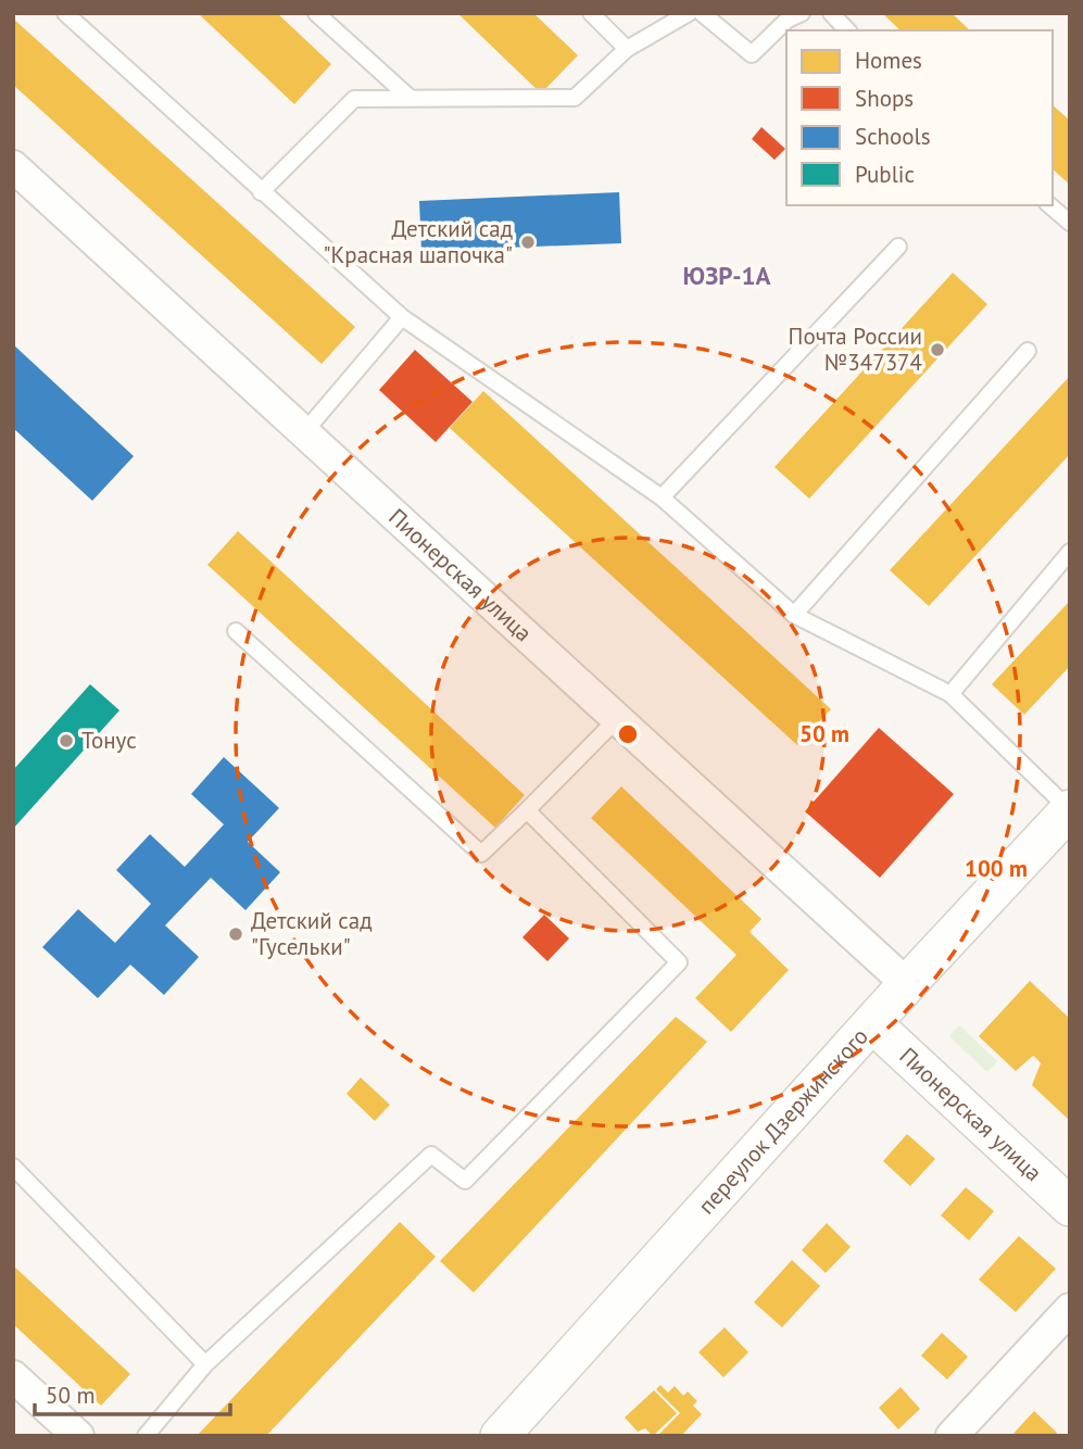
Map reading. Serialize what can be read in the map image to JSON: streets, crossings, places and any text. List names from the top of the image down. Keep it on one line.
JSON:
{"streets":{"street":["Пионерская улица","переулок Дзержинского"]},"crossings":[["Пионерская улица","переулок Дзержинского"]],"districts":["ЮЗР-1А"],"places":["Детский сад \"Красная шапочка\"","Почта России №347374","Тонус","Детский сад \"Гусельки\""],"legend":["Homes","Shops","Schools","Public"],"scale_bar":"50 m","rings":["50 m","100 m"]}
